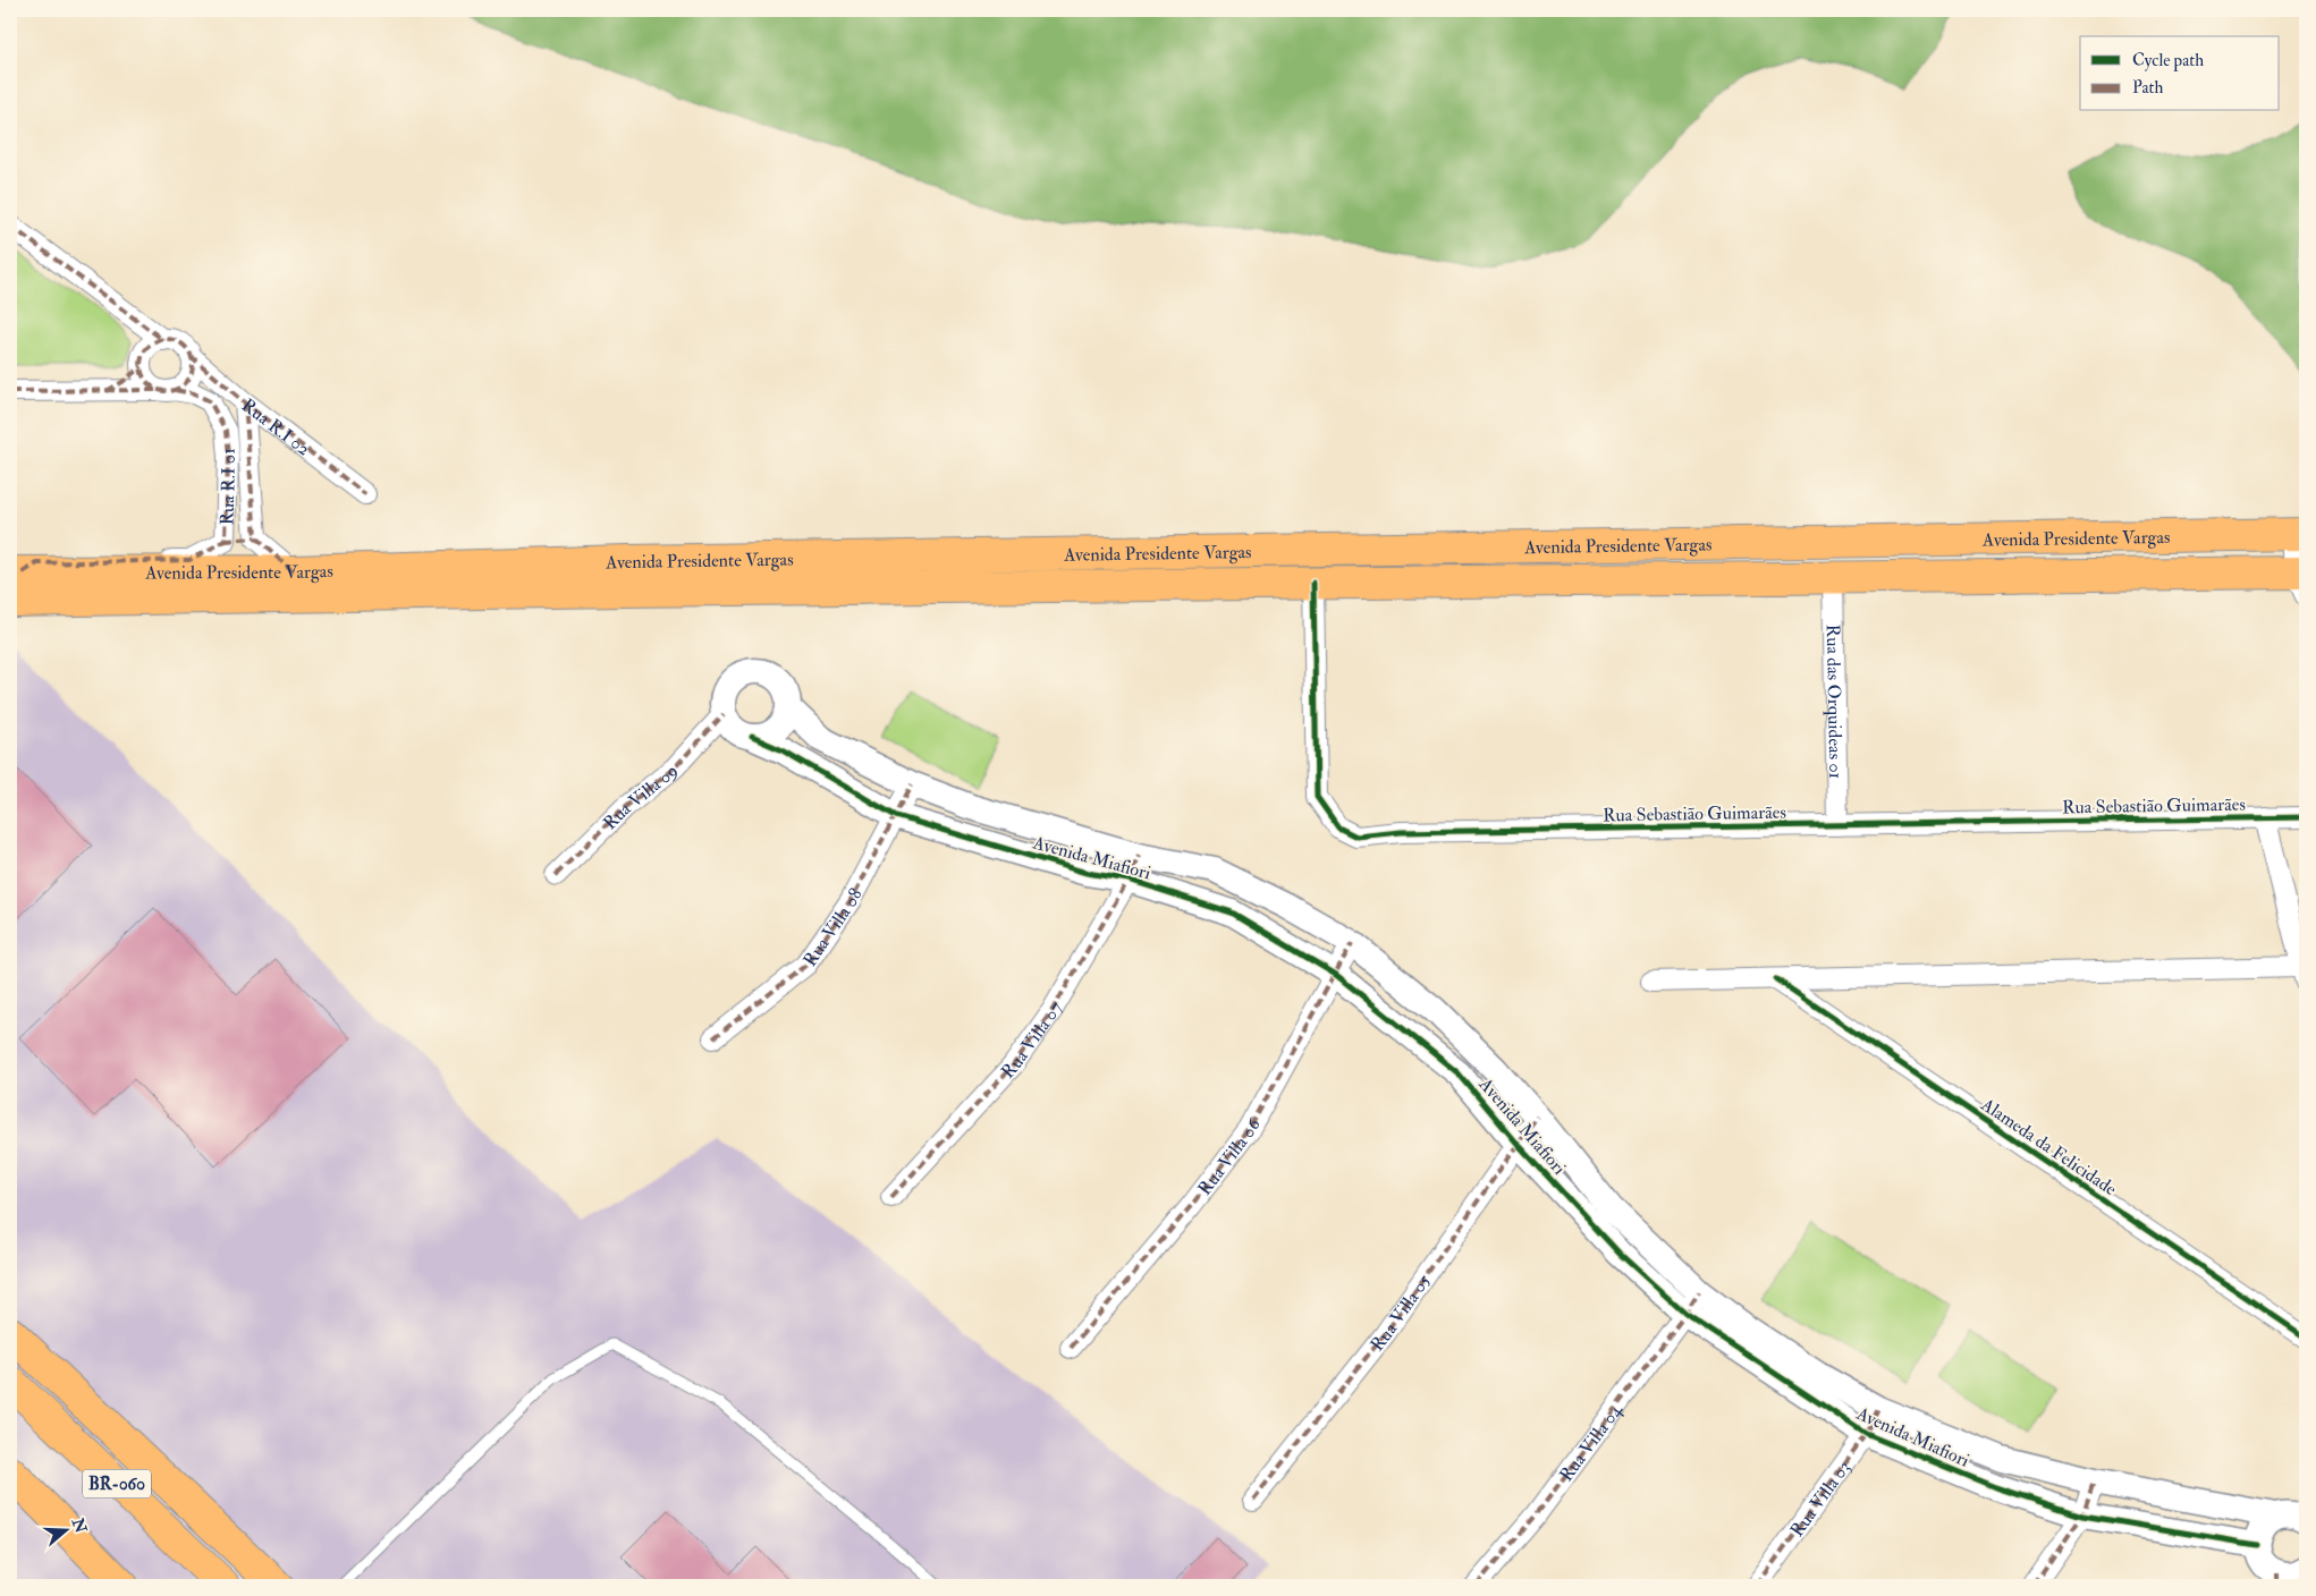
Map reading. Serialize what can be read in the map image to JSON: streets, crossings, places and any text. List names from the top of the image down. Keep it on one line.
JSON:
{"streets":{"main road":["Avenida Presidente Vargas","BR-060"],"street":["Rua R.I 02","Rua R.I 01","Rua das Orquideas 01","Rua Villa 09","Rua Sebastião Guimarães","Avenida Miafiori","Rua Villa 08","Rua Villa 07","Alameda da Felicidade","Rua Villa 06","Rua Villa 05","Rua Villa 04","Rua Villa 03"]},"crossings":[["Rua R.I 02","Rua R.I 01"],["Rua R.I 01","Avenida Presidente Vargas"],["Avenida Presidente Vargas","Rua das Orquideas 01"],["Avenida Presidente Vargas","Rua Sebastião Guimarães"],["Rua das Orquideas 01","Rua Sebastião Guimarães"],["Rua Villa 09","Avenida Miafiori"],["Avenida Miafiori","Rua Villa 08"],["Avenida Miafiori","Rua Villa 07"],["Avenida Miafiori","Rua Villa 06"],["Avenida Miafiori","Rua Villa 05"],["Avenida Miafiori","Rua Villa 04"],["Avenida Miafiori","Rua Villa 03"]],"legend":["Cycle path","Path"],"north":"right"}
